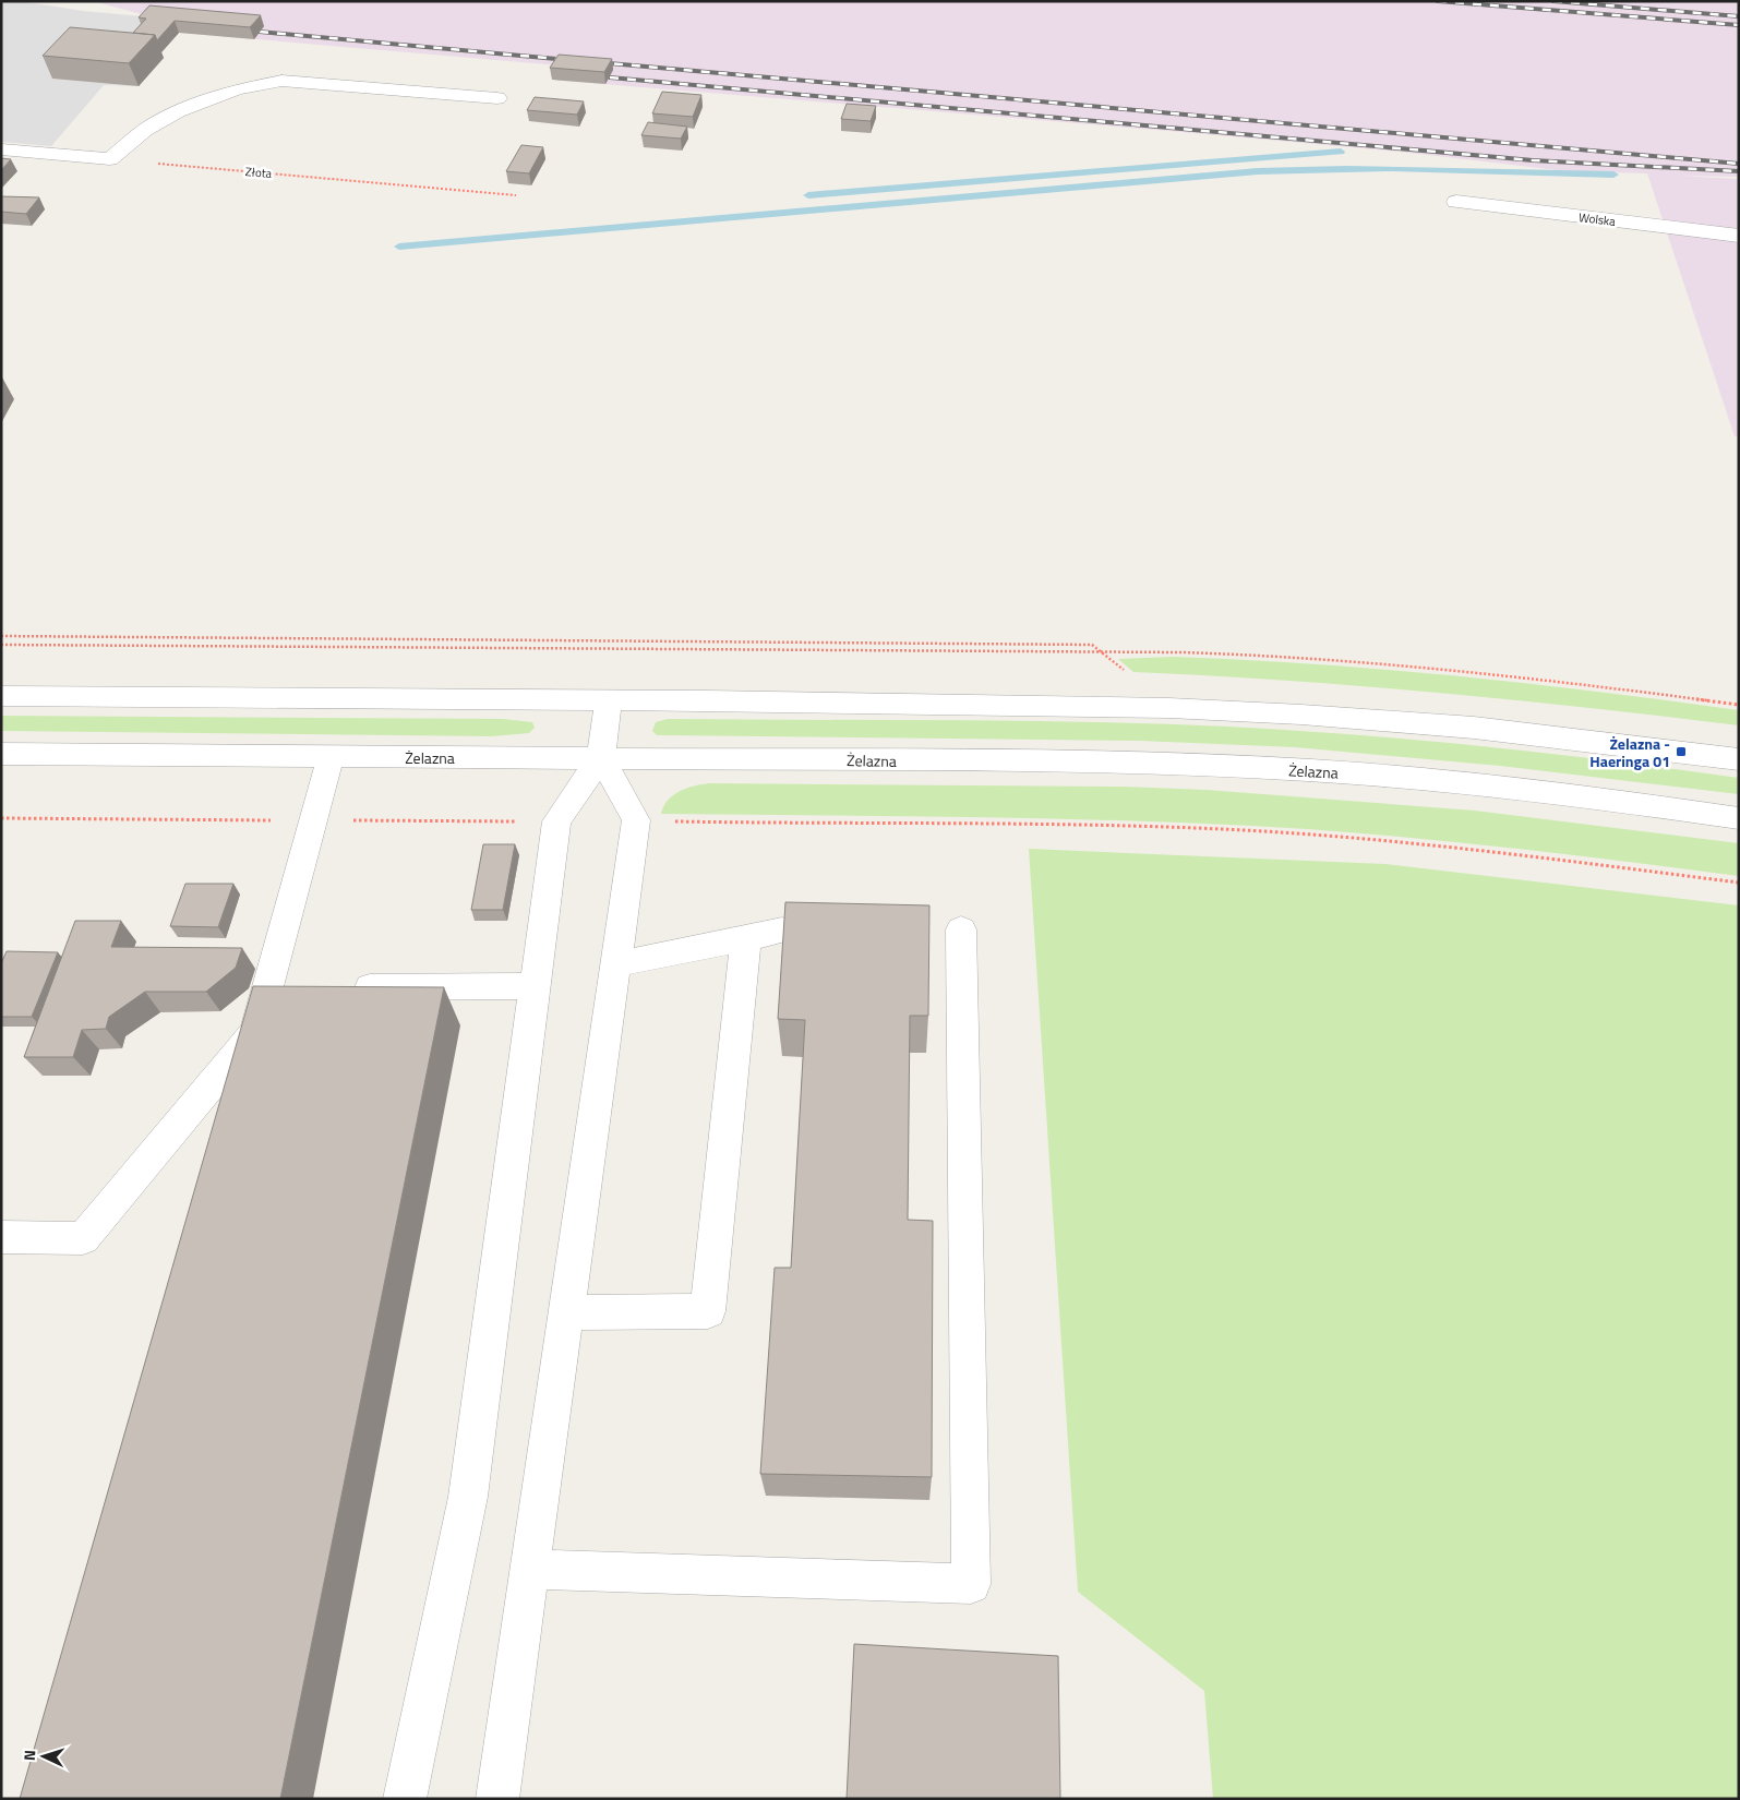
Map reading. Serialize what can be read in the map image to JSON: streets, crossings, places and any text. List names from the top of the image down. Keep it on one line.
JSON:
{"streets":{"street":["Wolska","Żelazna"],"path":["Złota"]},"places":{"transit":["Żelazna - Haeringa 01"]},"north":"left"}
